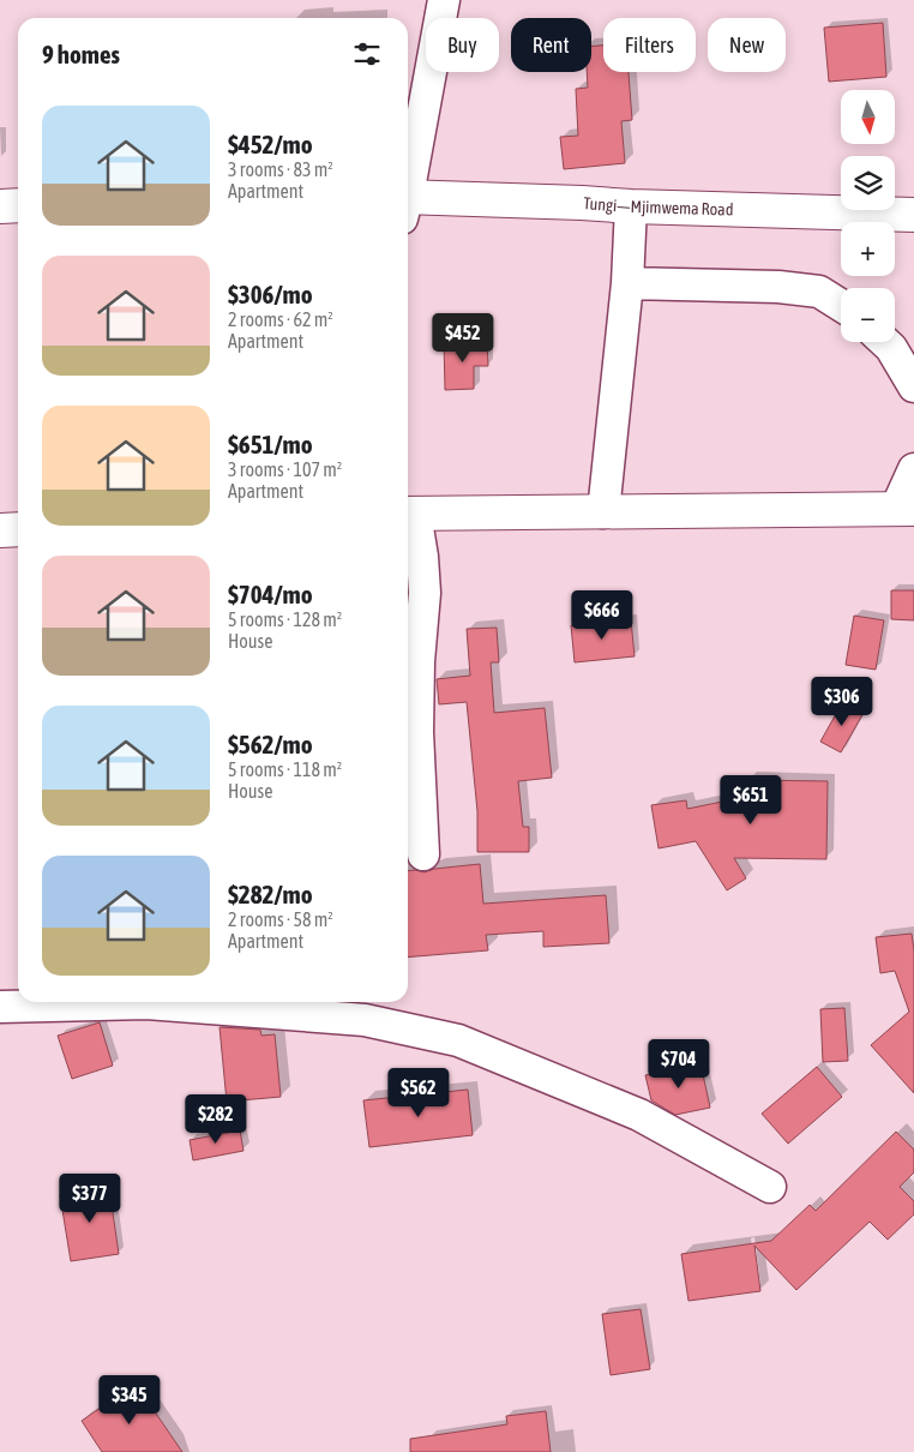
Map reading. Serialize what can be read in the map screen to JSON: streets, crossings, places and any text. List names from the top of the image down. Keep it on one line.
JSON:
{"streets":{"street":["Tungi—Mjimwema Road"]},"north":"bottom","page":{"chip":["Buy","Rent","Filters","New"],"heading":"9 homes","map_buttons":["+","−"],"list":[{"name":"$452/mo","note":"3 rooms · 83 m² · Apartment"},{"name":"$306/mo","note":"2 rooms · 62 m² · Apartment"},{"name":"$651/mo","note":"3 rooms · 107 m² · Apartment"},{"name":"$704/mo","note":"5 rooms · 128 m² · House"},{"name":"$562/mo","note":"5 rooms · 118 m² · House"},{"name":"$282/mo","note":"2 rooms · 58 m² · Apartment"}],"price":["$452","$666","$306","$651","$704","$562","$282","$377","$345"]}}
